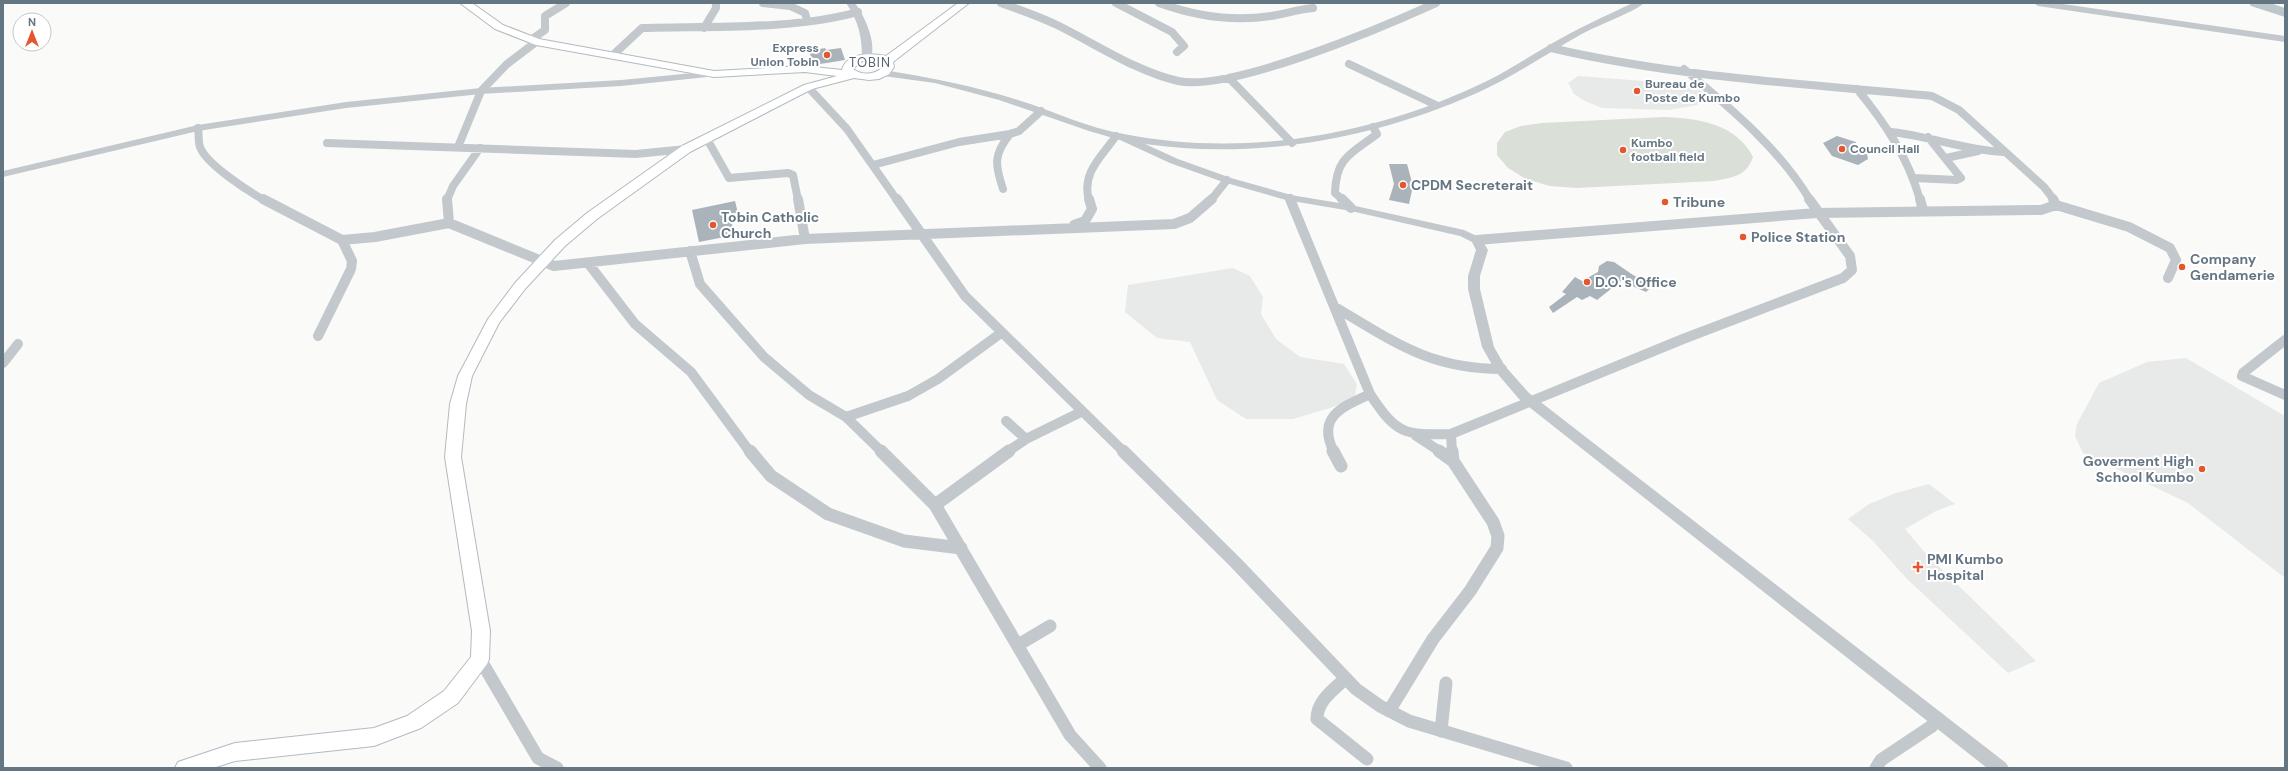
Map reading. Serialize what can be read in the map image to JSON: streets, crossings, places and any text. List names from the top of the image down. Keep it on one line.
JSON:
{"districts":["TOBIN"],"places":{"other":["Express Union Tobin","Bureau de Poste de Kumbo","Council Hall","Kumbo football field","CPDM Secreterait","Tribune","Tobin Catholic Church","Police Station","Company Gendamerie","D.O.'s Office","Goverment High School Kumbo"],"health":["PMI Kumbo Hospital"]},"north":"top"}
